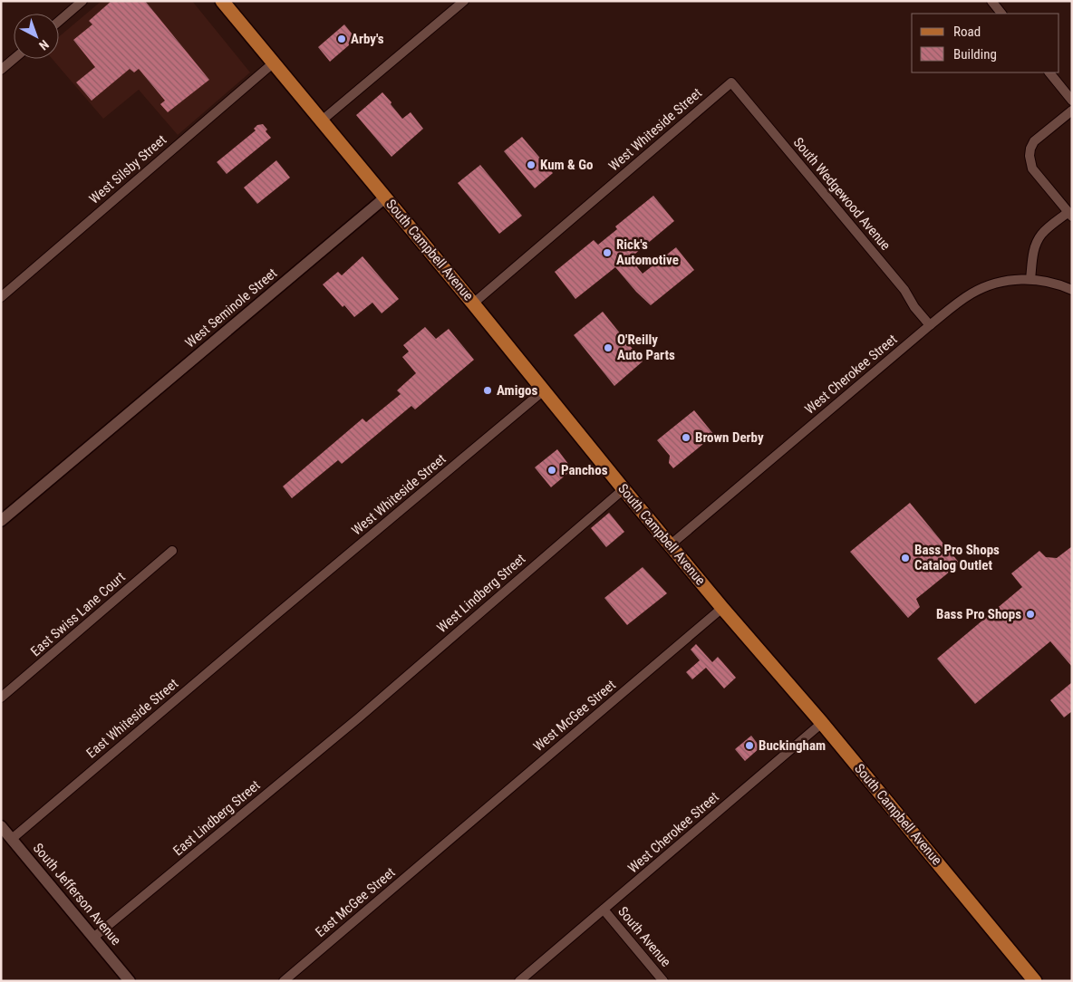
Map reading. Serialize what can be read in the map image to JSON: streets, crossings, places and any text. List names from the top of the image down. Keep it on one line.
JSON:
{"streets":{"main road":["South Campbell Avenue"],"street":["West Whiteside Street","West Silsby Street","South Wedgewood Avenue","West Seminole Street","West Cherokee Street","West Lindberg Street","East Swiss Lane Court","West McGee Street","East Whiteside Street","East Lindberg Street","South Jefferson Avenue","East McGee Street","South Avenue"]},"crossings":[["West Whiteside Street","South Wedgewood Avenue"],["West Whiteside Street","South Campbell Avenue"],["West Whiteside Street","East Whiteside Street"],["West Silsby Street","South Campbell Avenue"],["South Wedgewood Avenue","West Cherokee Street"],["South Campbell Avenue","West Seminole Street"],["South Campbell Avenue","West Cherokee Street"],["South Campbell Avenue","West Lindberg Street"],["South Campbell Avenue","West McGee Street"],["West Cherokee Street","South Avenue"],["West Lindberg Street","East Lindberg Street"],["West McGee Street","East McGee Street"],["East Whiteside Street","South Jefferson Avenue"],["East Lindberg Street","South Jefferson Avenue"]],"places":["Arby's","Kum & Go","Rick's Automotive","O'Reilly Auto Parts","Amigos","Brown Derby","Panchos","Bass Pro Shops Catalog Outlet","Bass Pro Shops","Buckingham"],"legend":["Road","Building"],"north":"bottom right"}
